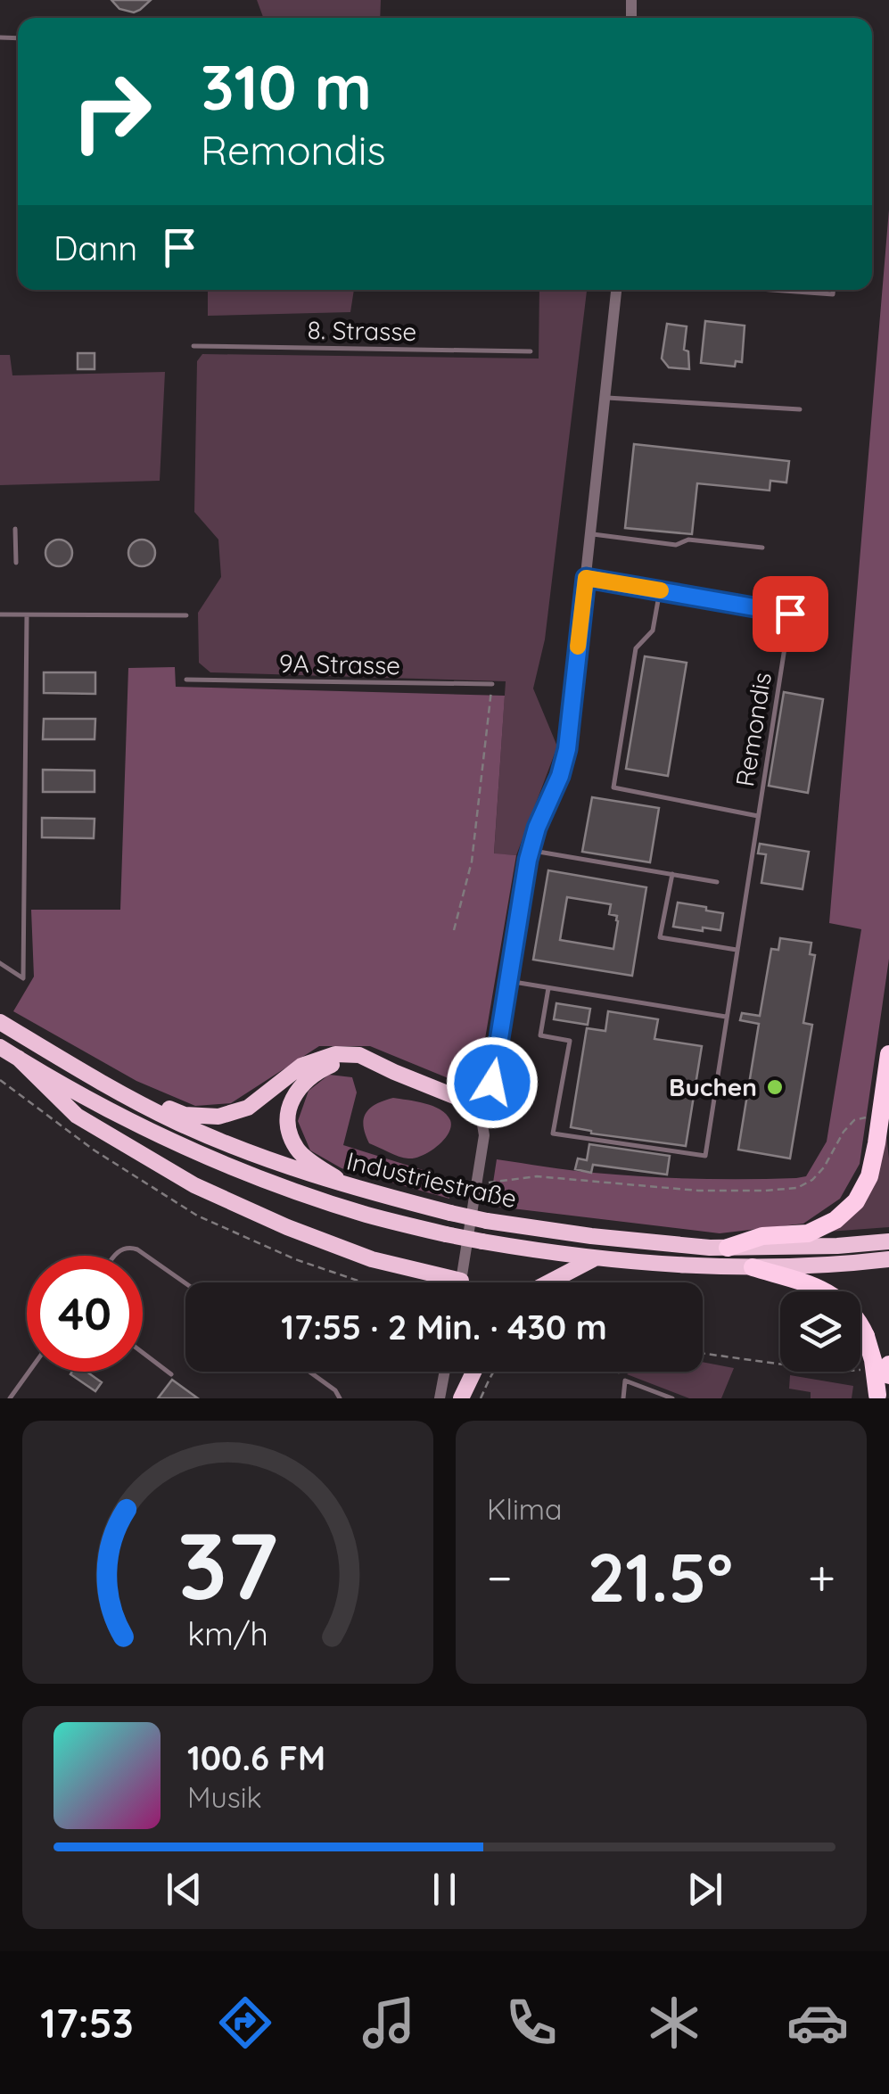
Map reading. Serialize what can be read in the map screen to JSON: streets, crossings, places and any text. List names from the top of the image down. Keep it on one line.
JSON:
{"streets":{"highway":["Industriestraße"],"lane":["8. Strasse","9A Strasse","Remondis"]},"places":["Buchen"],"page":{"turn":["310 m","Remondis"],"then":"Dann","limit":"40","trip":"17:55 · 2 Min. · 430 m","tile":"Klima","heat":["−","21.5°","+"],"song":["100.6 FM","Musik"],"tabs":"17:53","gauge":["37","km/h"]}}
